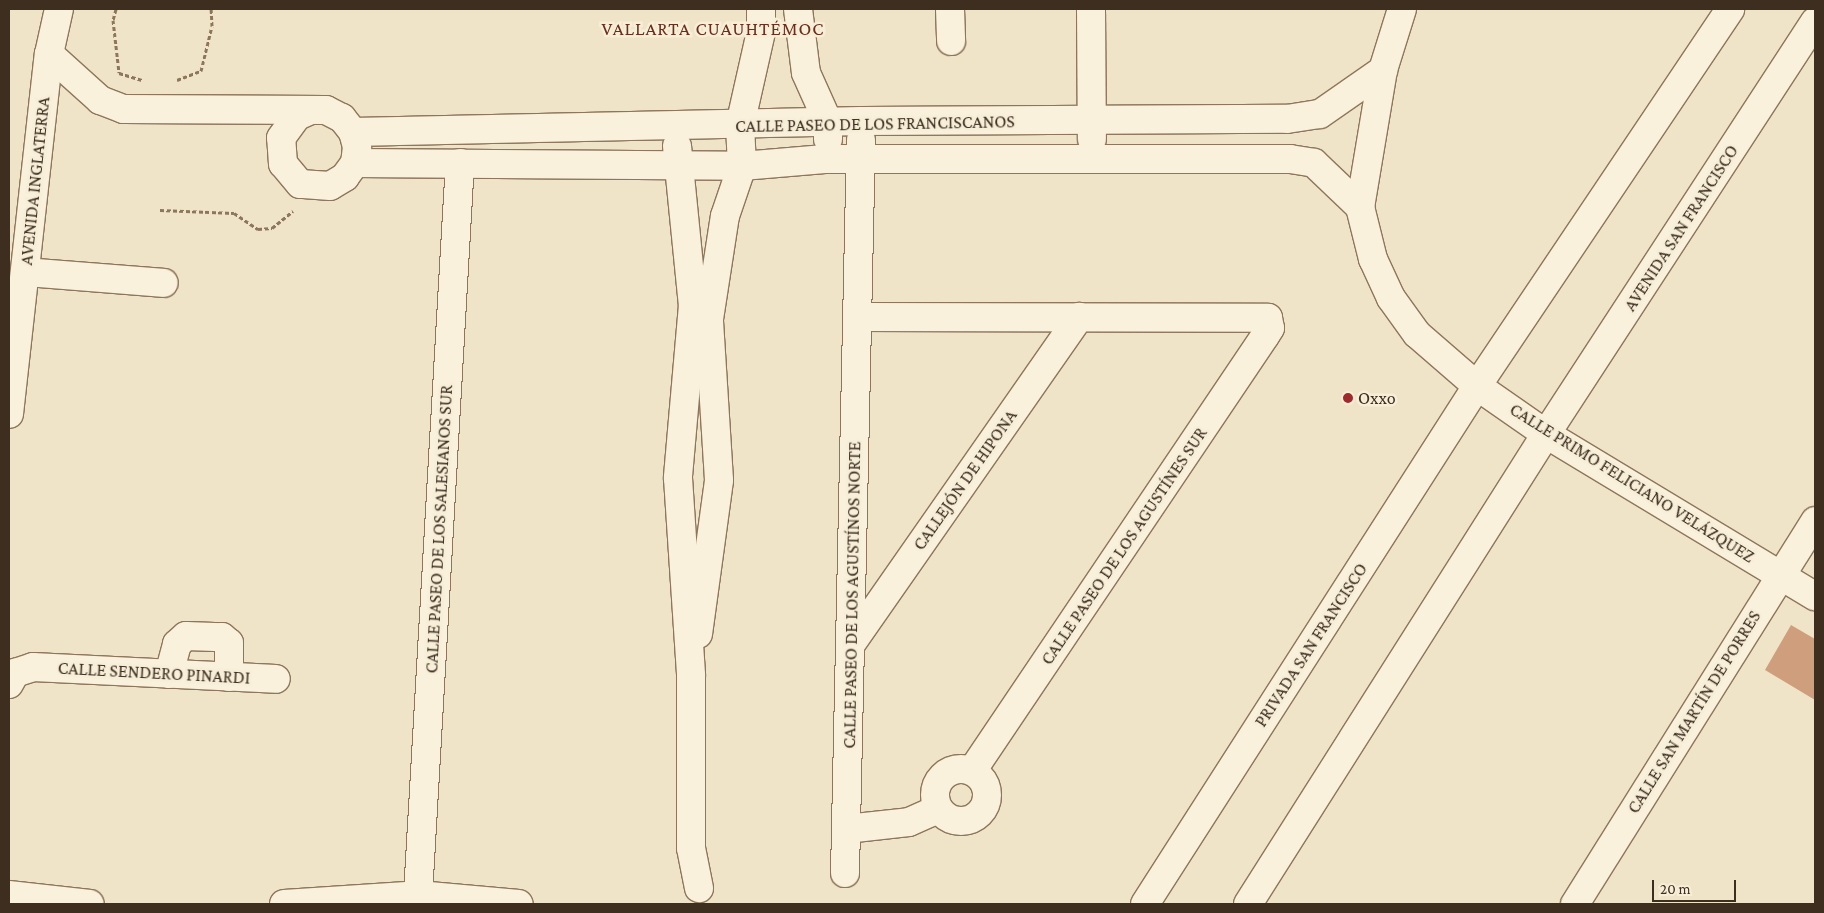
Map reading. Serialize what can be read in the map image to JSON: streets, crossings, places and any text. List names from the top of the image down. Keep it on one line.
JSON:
{"streets":{"street":["CALLE PASEO DE LOS FRANCISCANOS","AVENIDA INGLATERRA","AVENIDA SAN FRANCISCO","CALLEJÓN DE HIPONA","CALLE PRIMO FELICIANO VELÁZQUEZ","CALLE PASEO DE LOS SALESIANOS SUR","CALLE PASEO DE LOS AGUSTÍNES SUR","CALLE PASEO DE LOS AGUSTÍNOS NORTE","PRIVADA SAN FRANCISCO","CALLE SENDERO PINARDI","CALLE SAN MARTÍN DE PORRES"]},"crossings":[["CALLE PASEO DE LOS FRANCISCANOS","CALLE PRIMO FELICIANO VELÁZQUEZ"],["CALLE PASEO DE LOS FRANCISCANOS","CALLE PASEO DE LOS SALESIANOS SUR"],["CALLE PASEO DE LOS FRANCISCANOS","CALLE PASEO DE LOS AGUSTÍNOS NORTE"],["AVENIDA SAN FRANCISCO","CALLE PRIMO FELICIANO VELÁZQUEZ"],["CALLEJÓN DE HIPONA","CALLE PASEO DE LOS AGUSTÍNES SUR"],["CALLEJÓN DE HIPONA","CALLE PASEO DE LOS AGUSTÍNOS NORTE"],["CALLE PRIMO FELICIANO VELÁZQUEZ","PRIVADA SAN FRANCISCO"],["CALLE PRIMO FELICIANO VELÁZQUEZ","CALLE SAN MARTÍN DE PORRES"]],"districts":["VALLARTA CUAUHTÉMOC"],"places":["Oxxo"],"scale_bar":"20 m"}
